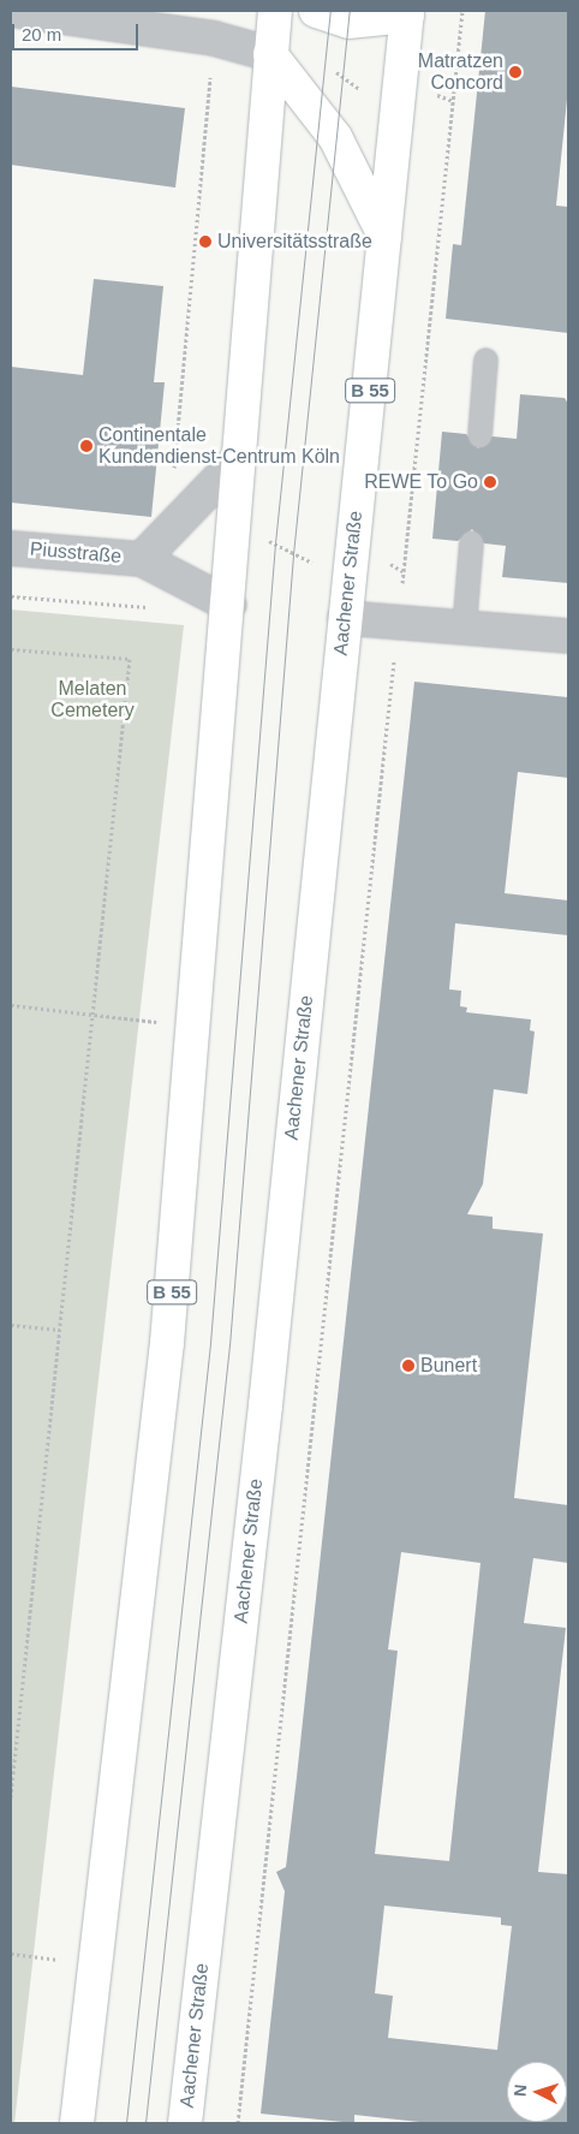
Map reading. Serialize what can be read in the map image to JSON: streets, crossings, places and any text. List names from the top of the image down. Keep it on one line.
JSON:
{"streets":{"main road":["B 55","Aachener Straße"],"street":["Piusstraße"]},"crossings":[["B 55","Piusstraße"]],"parks":["Melaten Cemetery"],"places":["Matratzen Concord","Universitätsstraße","Continentale Kundendienst-Centrum Köln","REWE To Go","Bunert"],"scale_bar":"20 m","north":"left"}
